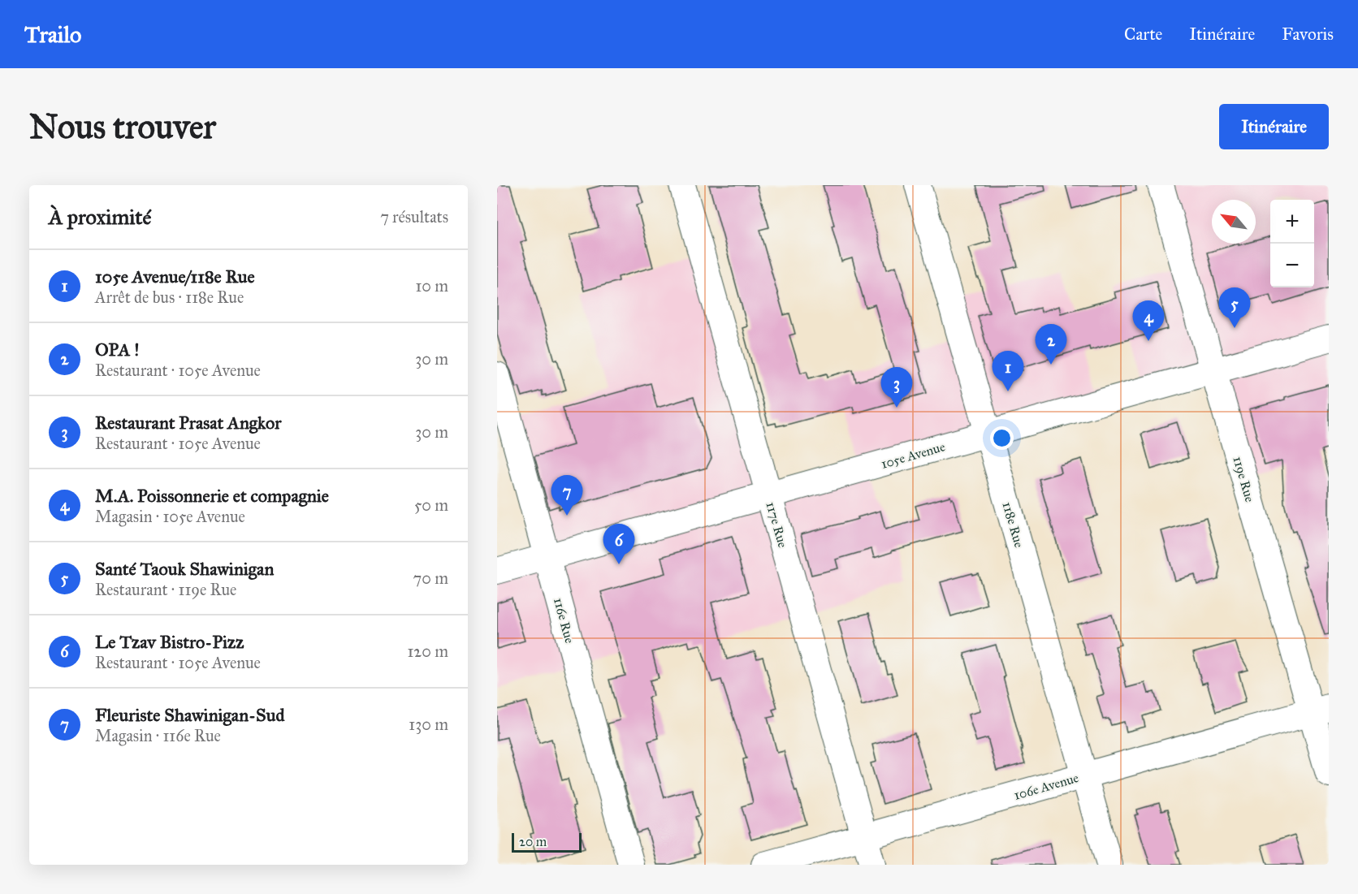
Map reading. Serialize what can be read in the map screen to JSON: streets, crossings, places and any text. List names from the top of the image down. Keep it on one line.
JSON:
{"streets":{"street":["105e Avenue","119e Rue","117e Rue","118e Rue","116e Rue","106e Avenue"]},"crossings":[["105e Avenue","119e Rue"],["105e Avenue","117e Rue"],["105e Avenue","118e Rue"],["105e Avenue","116e Rue"],["119e Rue","106e Avenue"],["117e Rue","106e Avenue"],["118e Rue","106e Avenue"]],"scale_bar":"20 m","north":"top left","page":{"header":"Trailo","nav":["Carte","Itinéraire","Favoris"],"buttons":"Itinéraire","title":"Nous trouver","heading":["À proximité","7 résultats"],"map_buttons":["+","−"],"list":[{"mark":"1","name":"105e Avenue/118e Rue","note":"Arrêt de bus · 118e Rue","value":"10 m"},{"mark":"2","name":"OPA !","note":"Restaurant · 105e Avenue","value":"30 m"},{"mark":"3","name":"Restaurant Prasat Angkor","note":"Restaurant · 105e Avenue","value":"30 m"},{"mark":"4","name":"M.A. Poissonnerie et compagnie","note":"Magasin · 105e Avenue","value":"50 m"},{"mark":"5","name":"Santé Taouk Shawinigan","note":"Restaurant · 119e Rue","value":"70 m"},{"mark":"6","name":"Le Tzav Bistro-Pizz","note":"Restaurant · 105e Avenue","value":"120 m"},{"mark":"7","name":"Fleuriste Shawinigan-Sud","note":"Magasin · 116e Rue","value":"130 m"}],"pins":["5","4","2","1","3","7","6"],"scale":"20 m"}}
